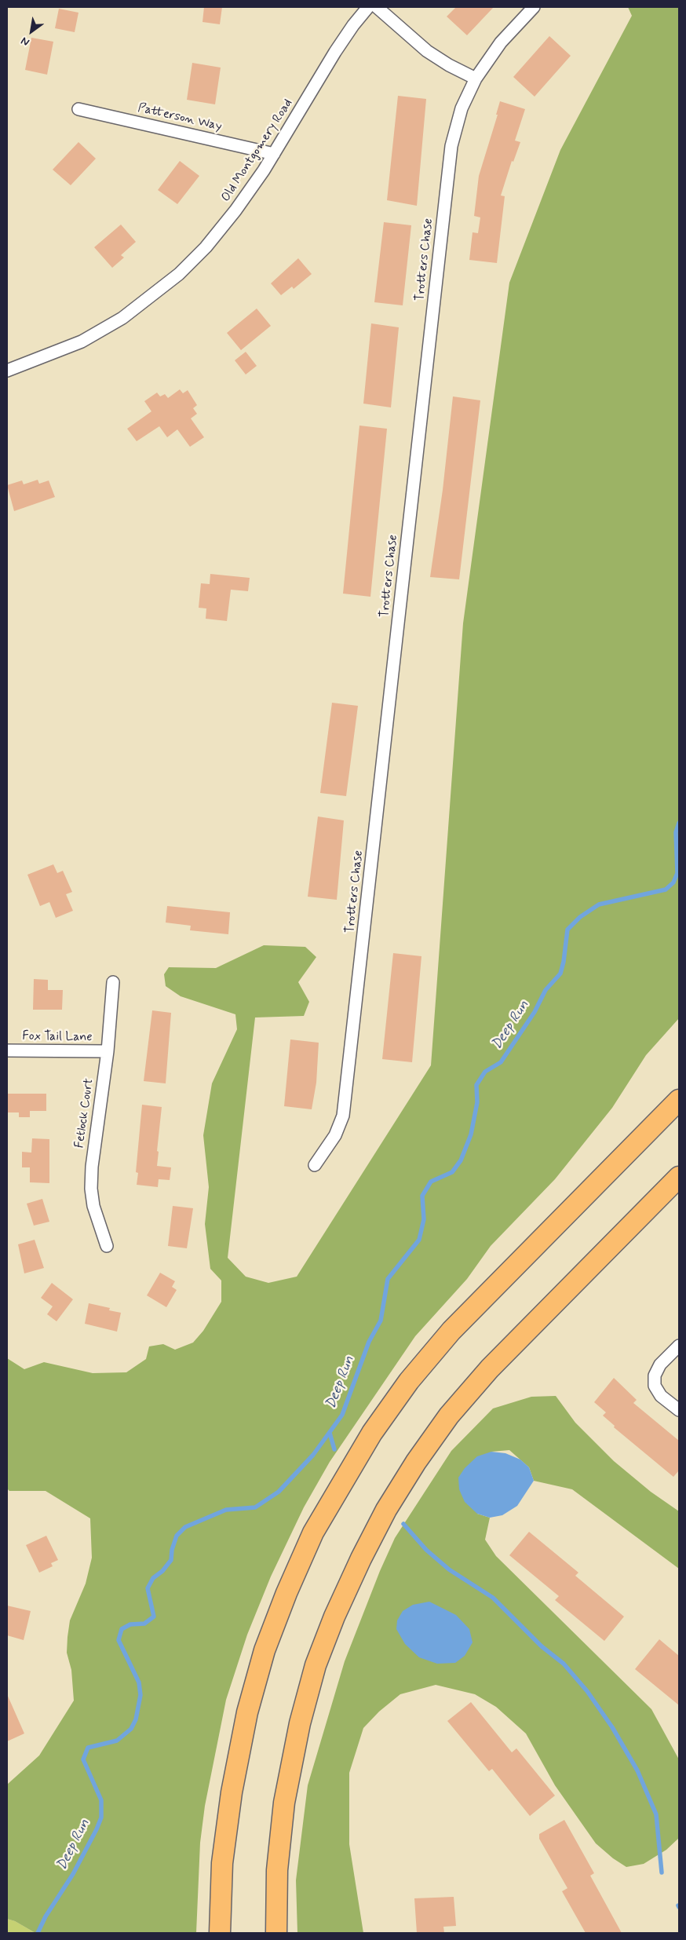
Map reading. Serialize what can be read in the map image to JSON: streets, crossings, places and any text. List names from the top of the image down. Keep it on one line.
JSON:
{"streets":{"street":["Patterson Way","Old Montgomery Road","Trotters Chase","Fox Tail Lane","Fetlock Court"]},"crossings":[["Patterson Way","Old Montgomery Road"],["Fox Tail Lane","Fetlock Court"]],"water":["Deep Run"],"north":"bottom left"}
